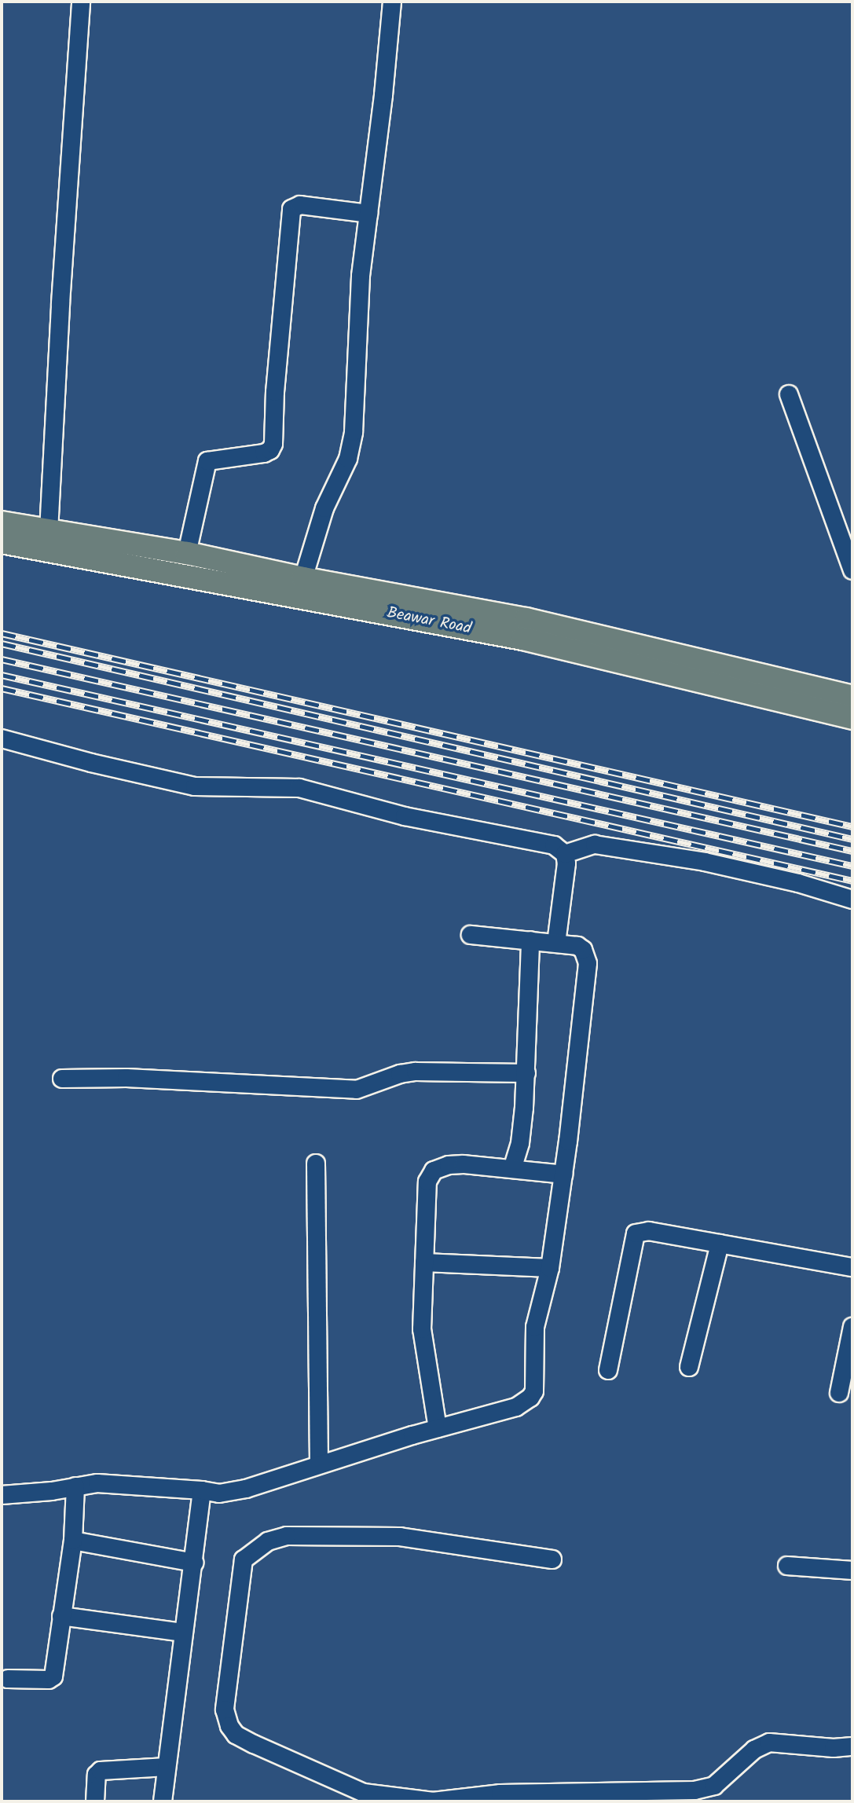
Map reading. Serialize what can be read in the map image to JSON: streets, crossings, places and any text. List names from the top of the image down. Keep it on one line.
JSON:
{"streets":{"main road":["Beawar Road"]}}
